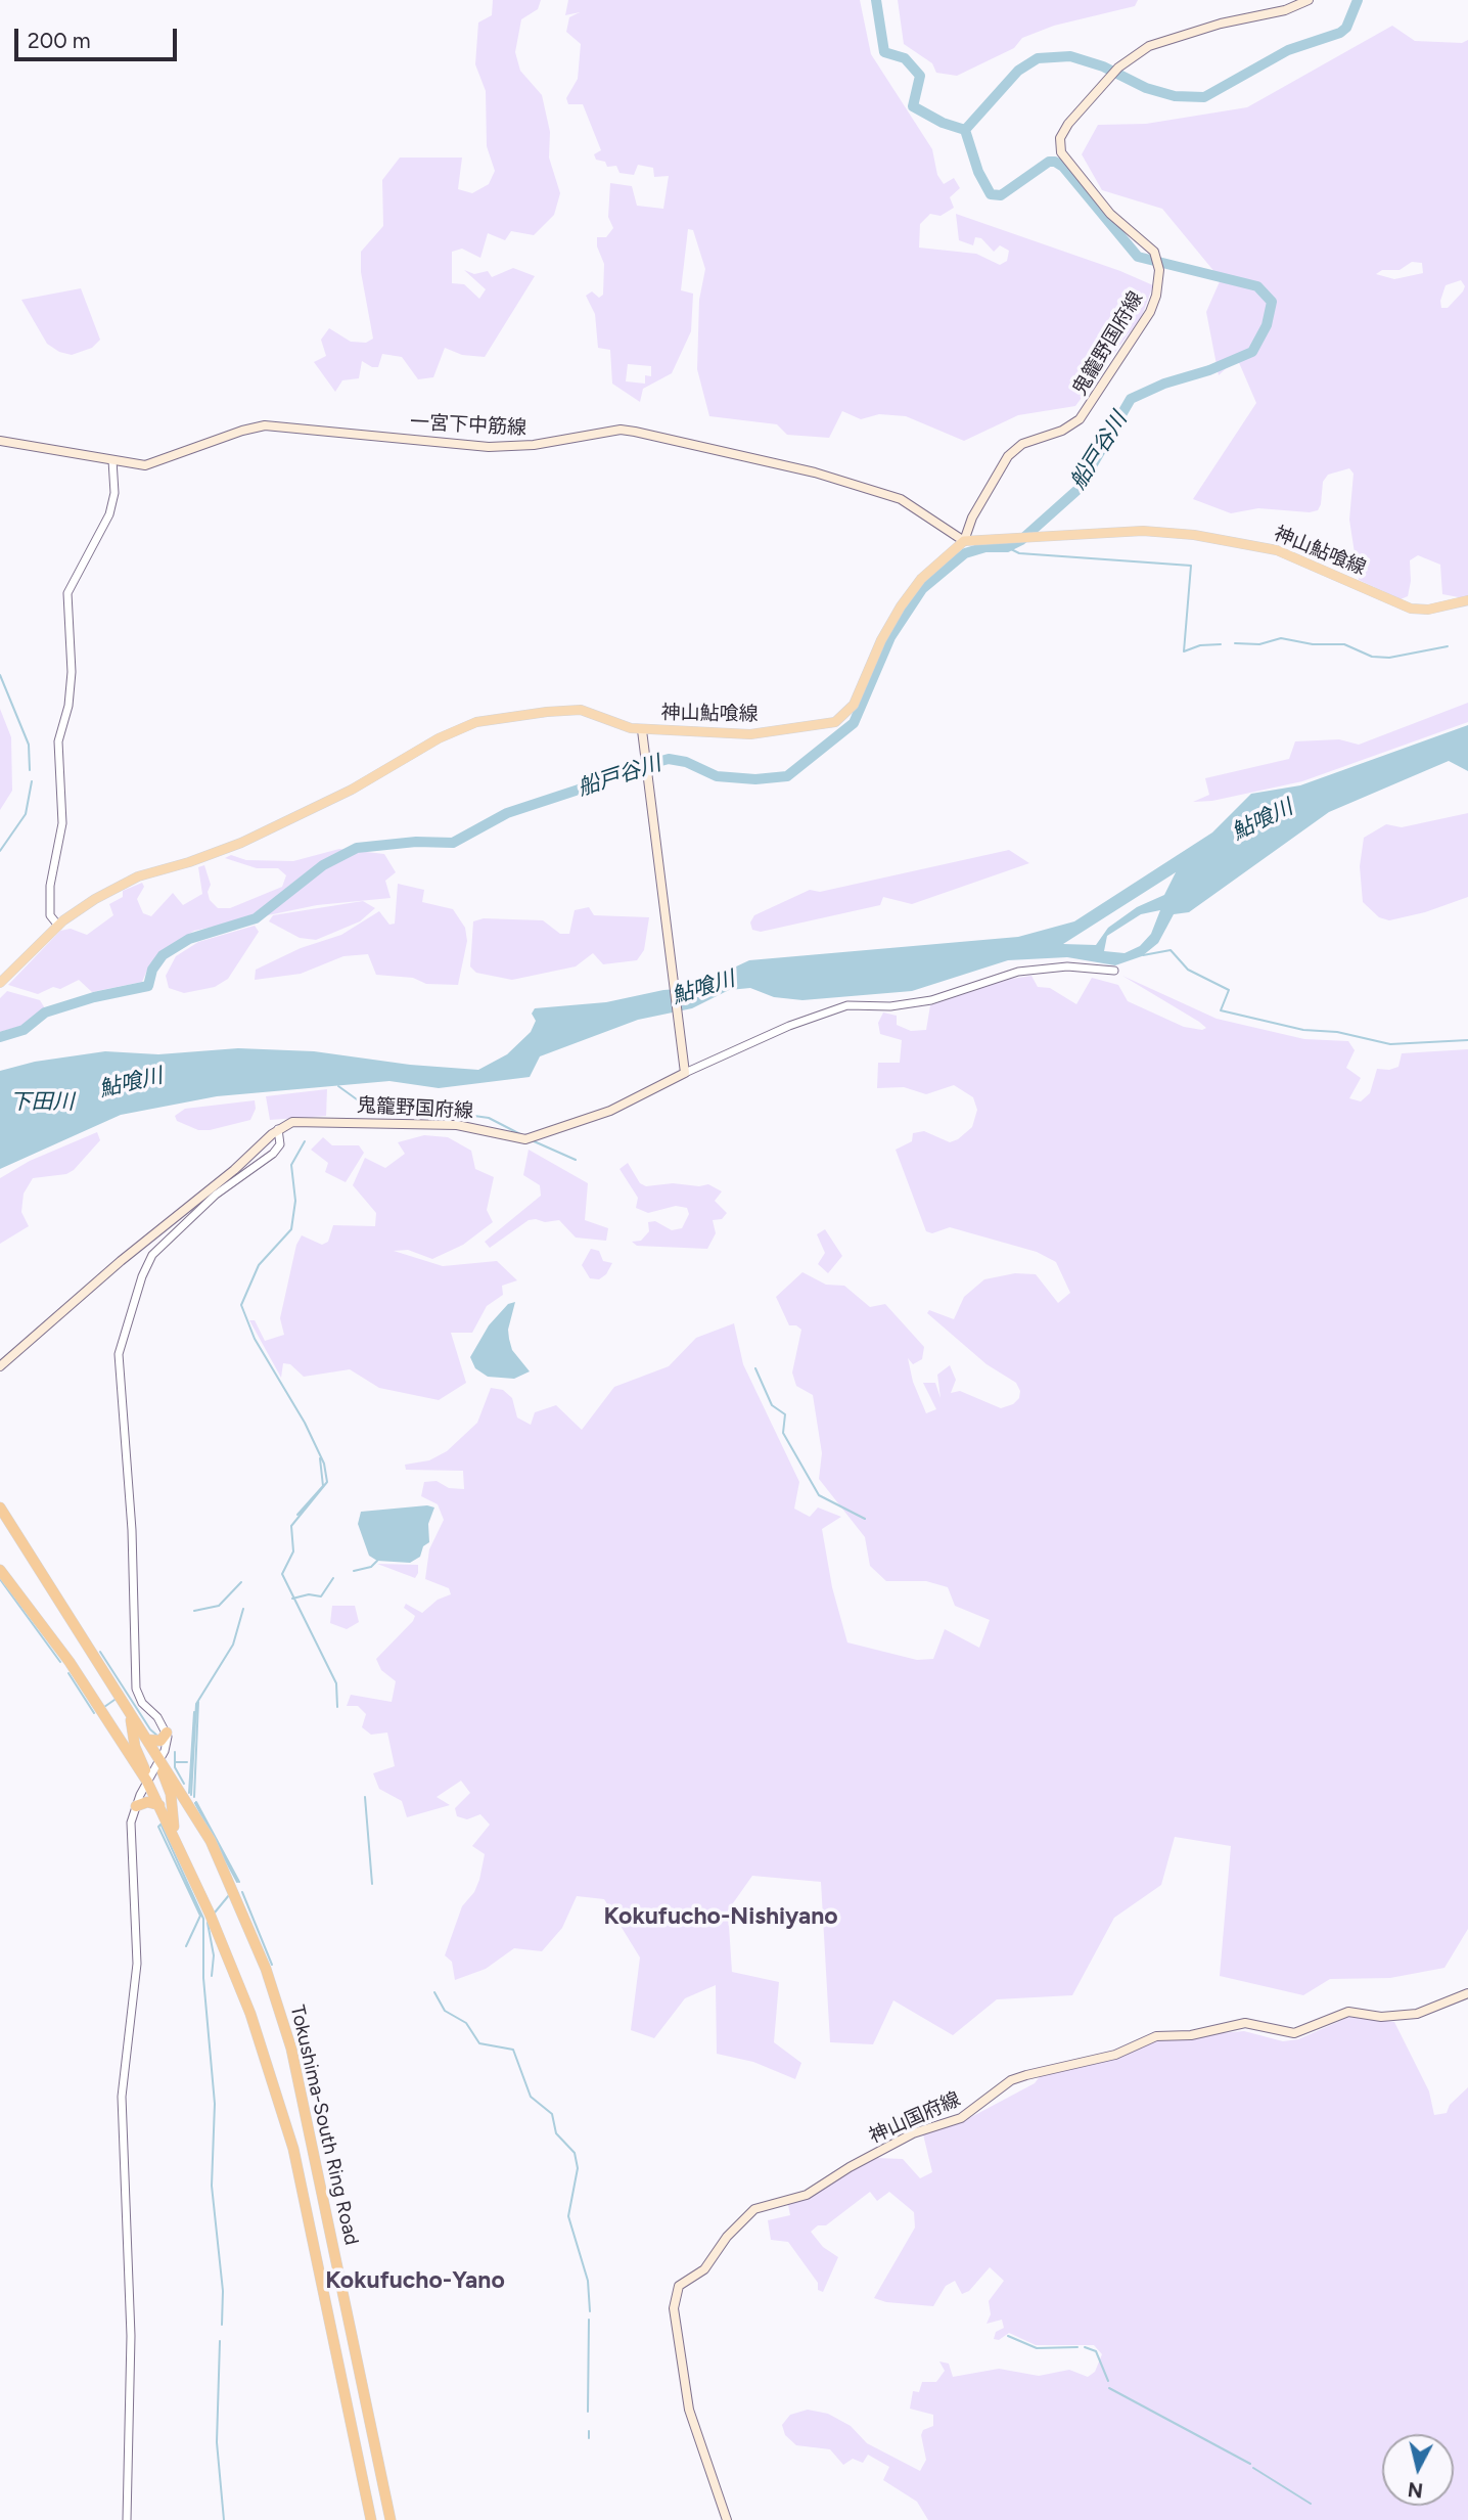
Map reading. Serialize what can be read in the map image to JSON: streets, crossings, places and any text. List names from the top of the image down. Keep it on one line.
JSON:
{"streets":{"highway":["Tokushima-South Ring Road"],"main road":["鬼籠野国府線","一宮下中筋線","神山鮎喰線","神山国府線"]},"crossings":[["鬼籠野国府線","一宮下中筋線"],["鬼籠野国府線","神山鮎喰線"],["一宮下中筋線","神山鮎喰線"]],"districts":["Kokufucho-Nishiyano","Kokufucho-Yano"],"water":["船戸谷川","鮎喰川","下田川"],"scale_bar":"200 m","north":"bottom"}
